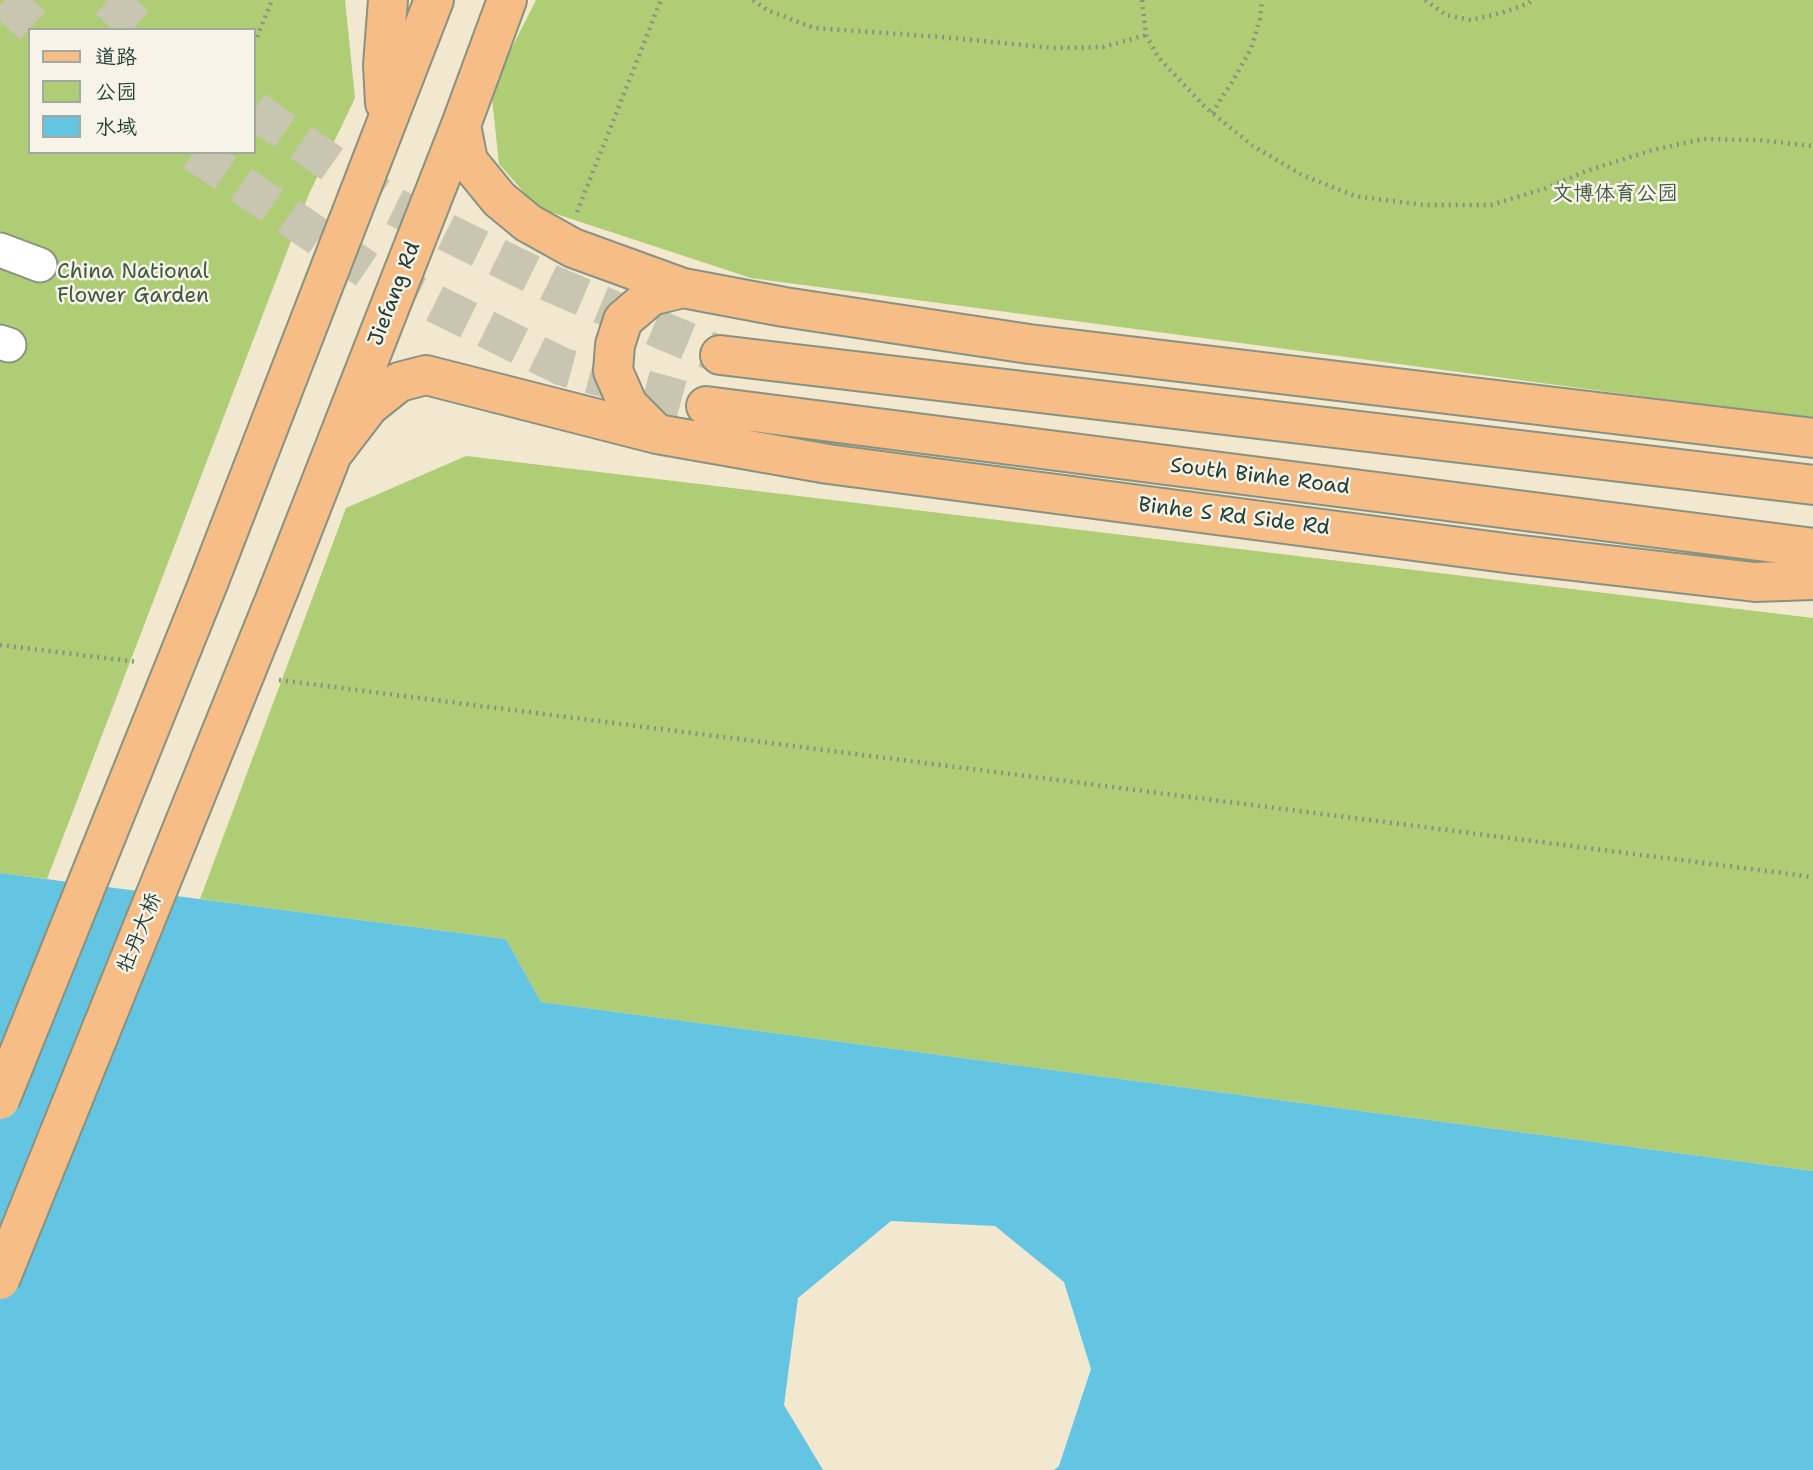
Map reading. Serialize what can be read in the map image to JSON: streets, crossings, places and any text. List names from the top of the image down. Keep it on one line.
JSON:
{"streets":{"main road":["Jiefang Rd","South Binhe Road","Binhe S Rd Side Rd","牡丹大桥"]},"crossings":[["Jiefang Rd","Binhe S Rd Side Rd"],["Jiefang Rd","牡丹大桥"]],"parks":["文博体育公园","China National Flower Garden"],"legend":["道路","公园","水域"]}
